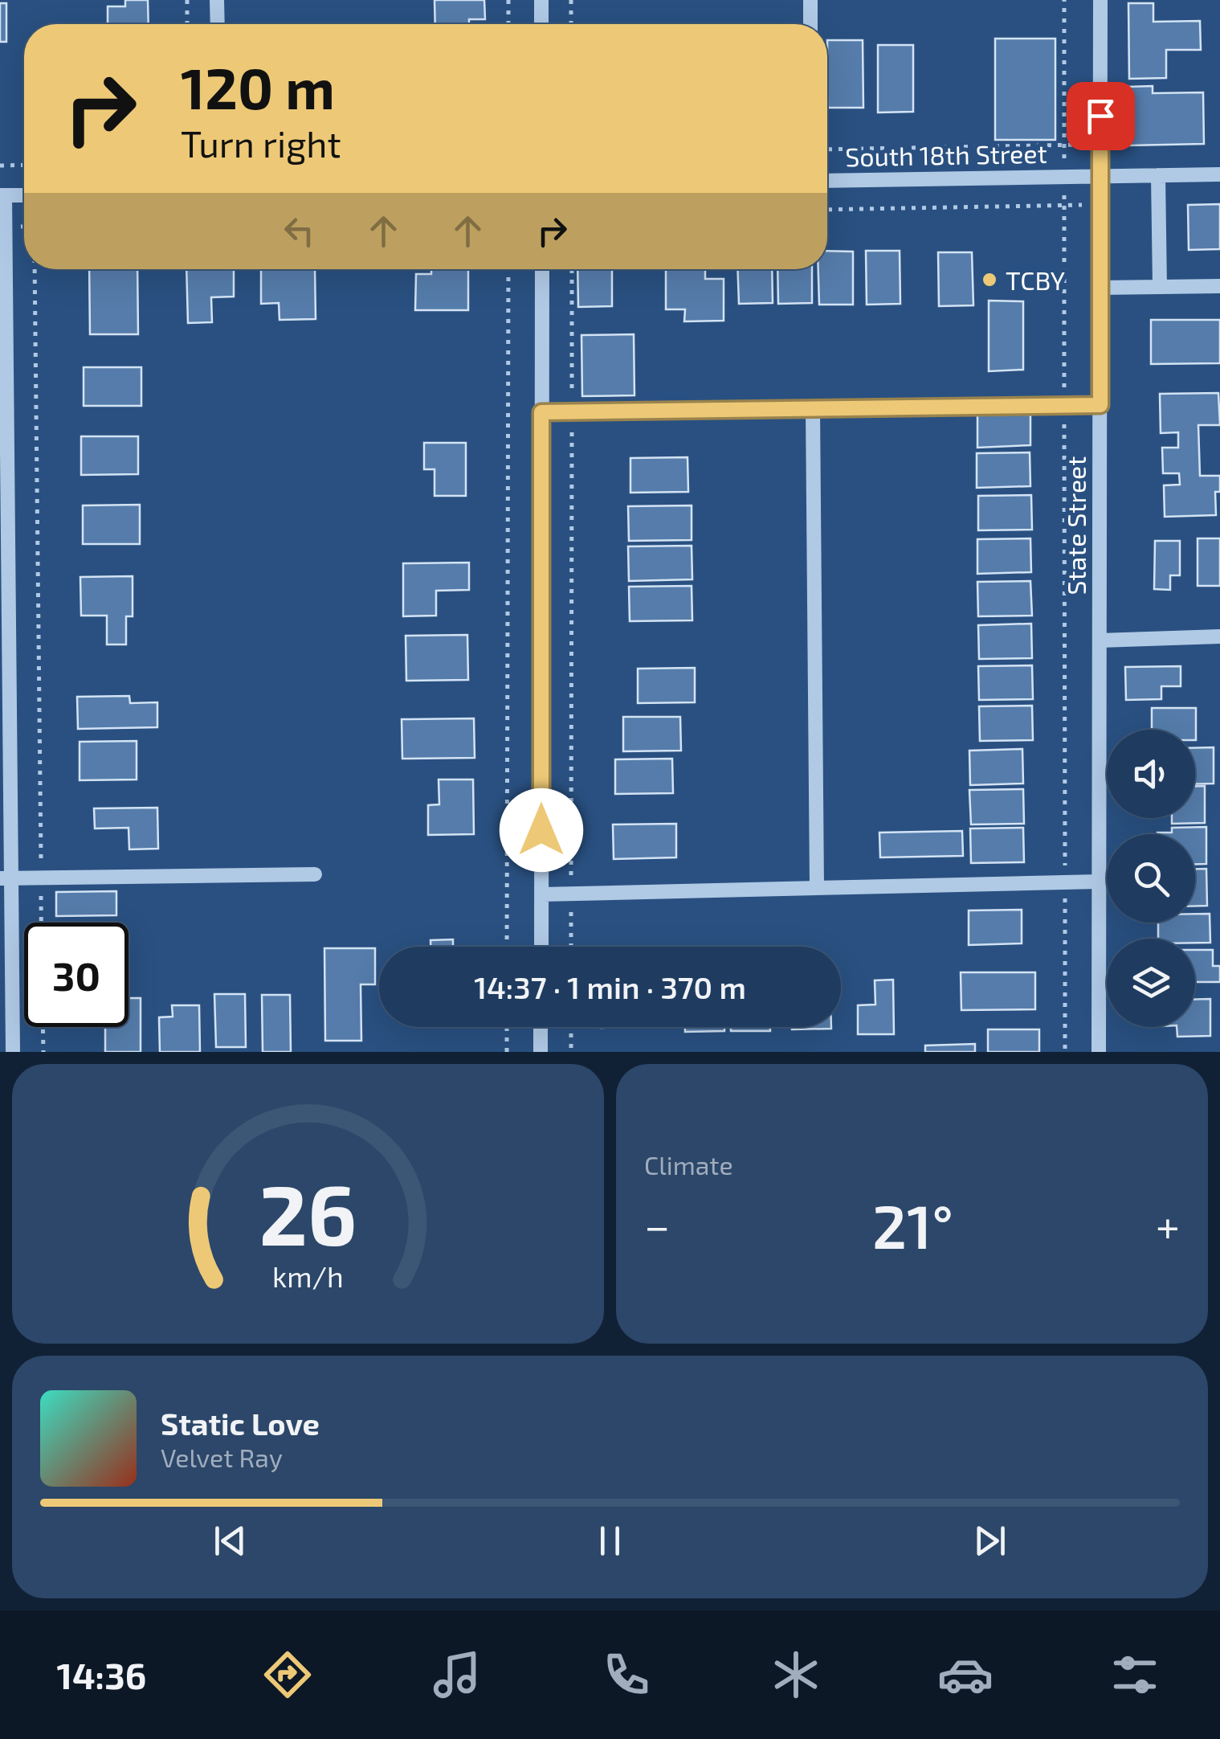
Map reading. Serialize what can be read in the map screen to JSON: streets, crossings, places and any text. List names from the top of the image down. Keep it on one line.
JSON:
{"streets":{"street":["South 18th Street","State Street"]},"crossings":[["South 18th Street","State Street"]],"places":["TCBY"],"page":{"turn":["120 m","Turn right"],"limit":"30","trip":"14:37 · 1 min · 370 m","tile":"Climate","heat":["−","21°","+"],"song":["Static Love","Velvet Ray"],"tabs":"14:36","gauge":["26","km/h"]}}
